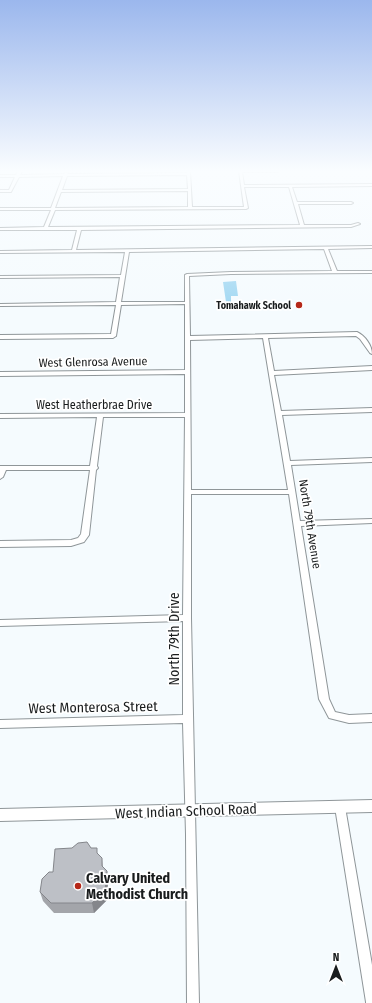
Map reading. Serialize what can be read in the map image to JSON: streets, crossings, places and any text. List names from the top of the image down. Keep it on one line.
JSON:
{"streets":{"main road":["West Indian School Road"],"street":["West Glenrosa Avenue","West Heatherbrae Drive","North 79th Avenue","North 79th Drive","West Monterosa Street"]},"crossings":[["West Glenrosa Avenue","North 79th Drive"],["West Heatherbrae Drive","North 79th Drive"],["North 79th Drive","West Monterosa Street"],["North 79th Drive","West Indian School Road"]],"places":["Tomahawk School","Calvary United Methodist Church"],"north":"top"}
